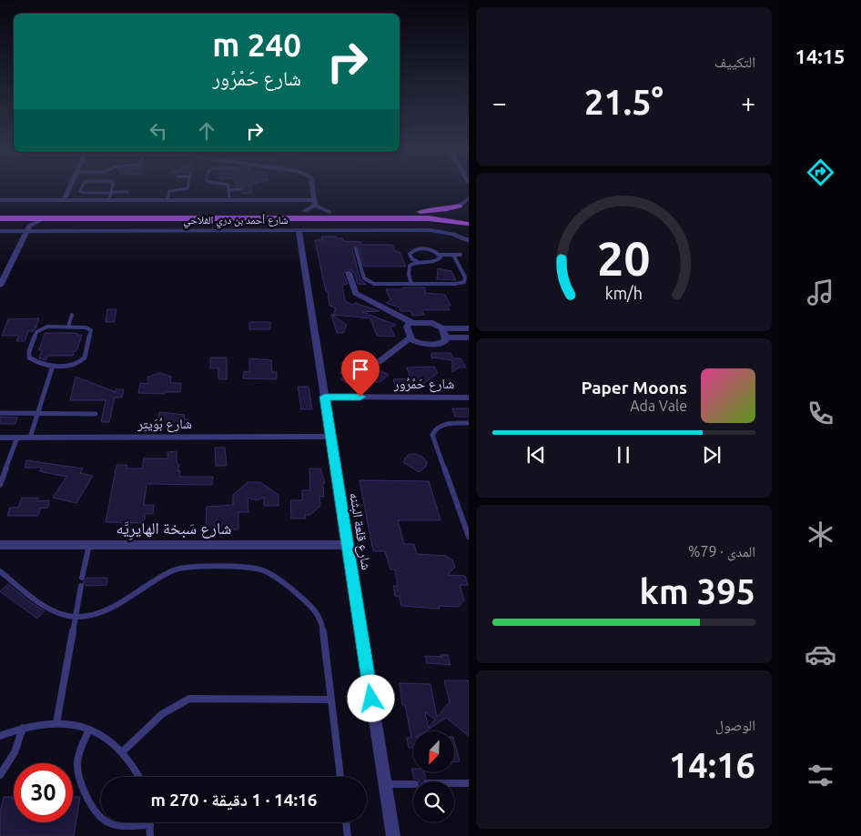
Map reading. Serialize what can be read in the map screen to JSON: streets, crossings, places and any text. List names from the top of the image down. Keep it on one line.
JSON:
{"streets":{"street":["شارع أحمد بن دري الفلاحي","شارع حَمْرُور","شارع بُوَيتِر","شارع سَبخة الهايرِيَّه","شارع قلعة البثنه"]},"crossings":[["شارع أحمد بن دري الفلاحي","شارع قلعة البثنه"],["شارع حَمْرُور","شارع قلعة البثنه"],["شارع بُوَيتِر","شارع قلعة البثنه"],["شارع سَبخة الهايرِيَّه","شارع قلعة البثنه"]],"north":"bottom left","page":{"tabs":"14:15","tile":["التكييف",["المدى · 79%","395 km"],["الوصول","14:16"]],"turn":["240 m","شارع حَمْرُور"],"heat":["−","21.5°","+"],"song":["Paper Moons","Ada Vale"],"limit":"30","trip":"14:16 · 1 دقيقة · 270 m","gauge":["20","km/h"]}}
